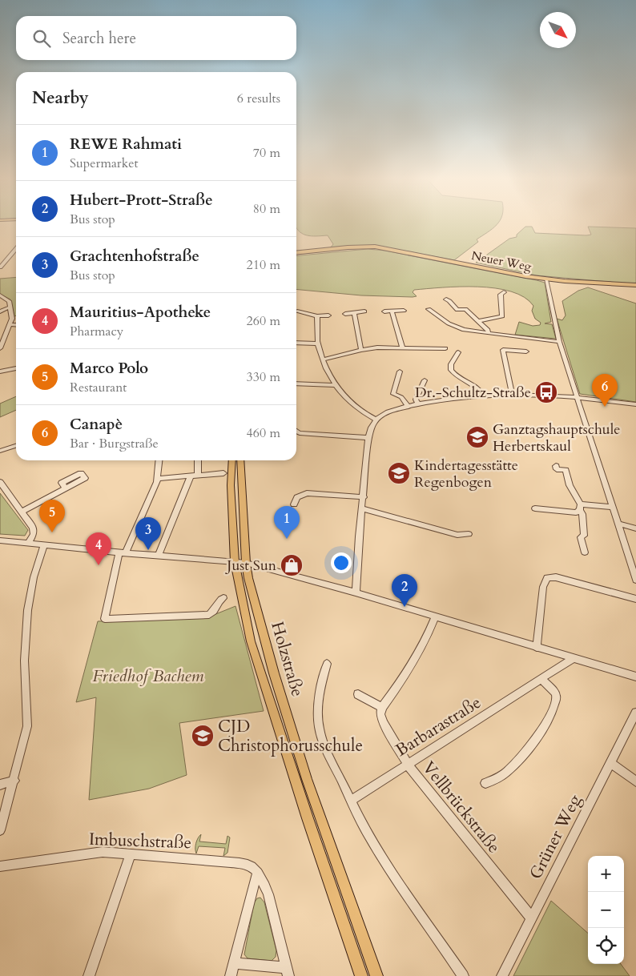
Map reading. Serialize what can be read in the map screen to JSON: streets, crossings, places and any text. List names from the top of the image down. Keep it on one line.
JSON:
{"streets":{"main road":["Neuer Weg","Holzstraße"],"street":["Barbarastraße","Vellbrückstraße","Grüner Weg","Imbuschstraße"]},"crossings":[["Barbarastraße","Vellbrückstraße"],["Vellbrückstraße","Grüner Weg"]],"parks":["Friedhof Bachem"],"places":{"bus stop":["Dr.-Schultz-Straße"],"school or university":["Ganztagshauptschule Herbertskaul","Kindertagesstätte Regenbogen","CJD Christophorusschule"],"shop":["Just Sun"]},"north":"bottom right","page":{"search":"Search here","heading":["Nearby","6 results"],"list":[{"mark":"1","name":"REWE Rahmati","note":"Supermarket","value":"70 m"},{"mark":"2","name":"Hubert-Prott-Straße","note":"Bus stop","value":"80 m"},{"mark":"3","name":"Grachtenhofstraße","note":"Bus stop","value":"210 m"},{"mark":"4","name":"Mauritius-Apotheke","note":"Pharmacy","value":"260 m"},{"mark":"5","name":"Marco Polo","note":"Restaurant","value":"330 m"},{"mark":"6","name":"Canapè","note":"Bar · Burgstraße","value":"460 m"}],"pins":["6","5","1","3","4","2"],"map_buttons":["+","−"]}}
